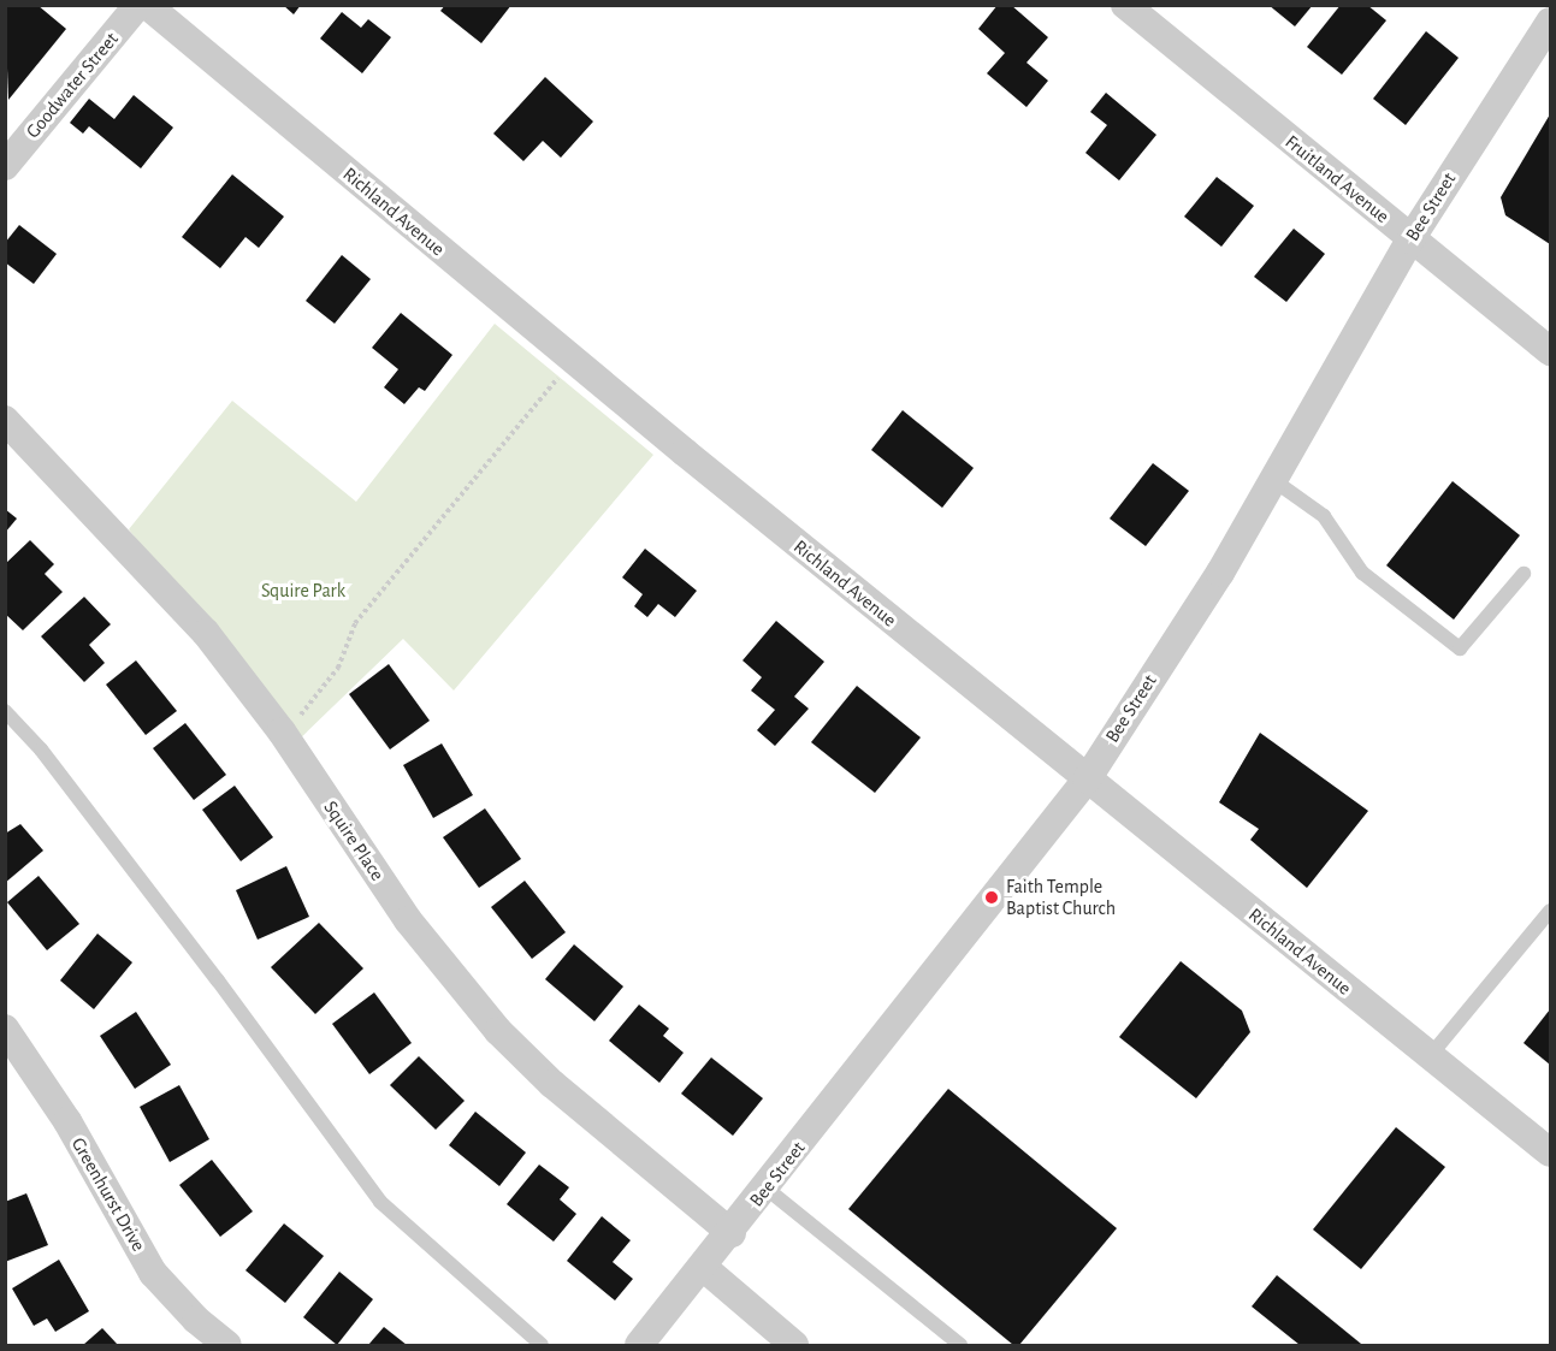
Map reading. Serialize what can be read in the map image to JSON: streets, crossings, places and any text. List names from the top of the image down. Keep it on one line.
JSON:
{"streets":{"street":["Goodwater Street","Fruitland Avenue","Bee Street","Richland Avenue","Squire Place","Greenhurst Drive"]},"crossings":[["Fruitland Avenue","Bee Street"],["Bee Street","Richland Avenue"],["Bee Street","Squire Place"]],"parks":["Squire Park"],"places":["Faith Temple Baptist Church"]}
